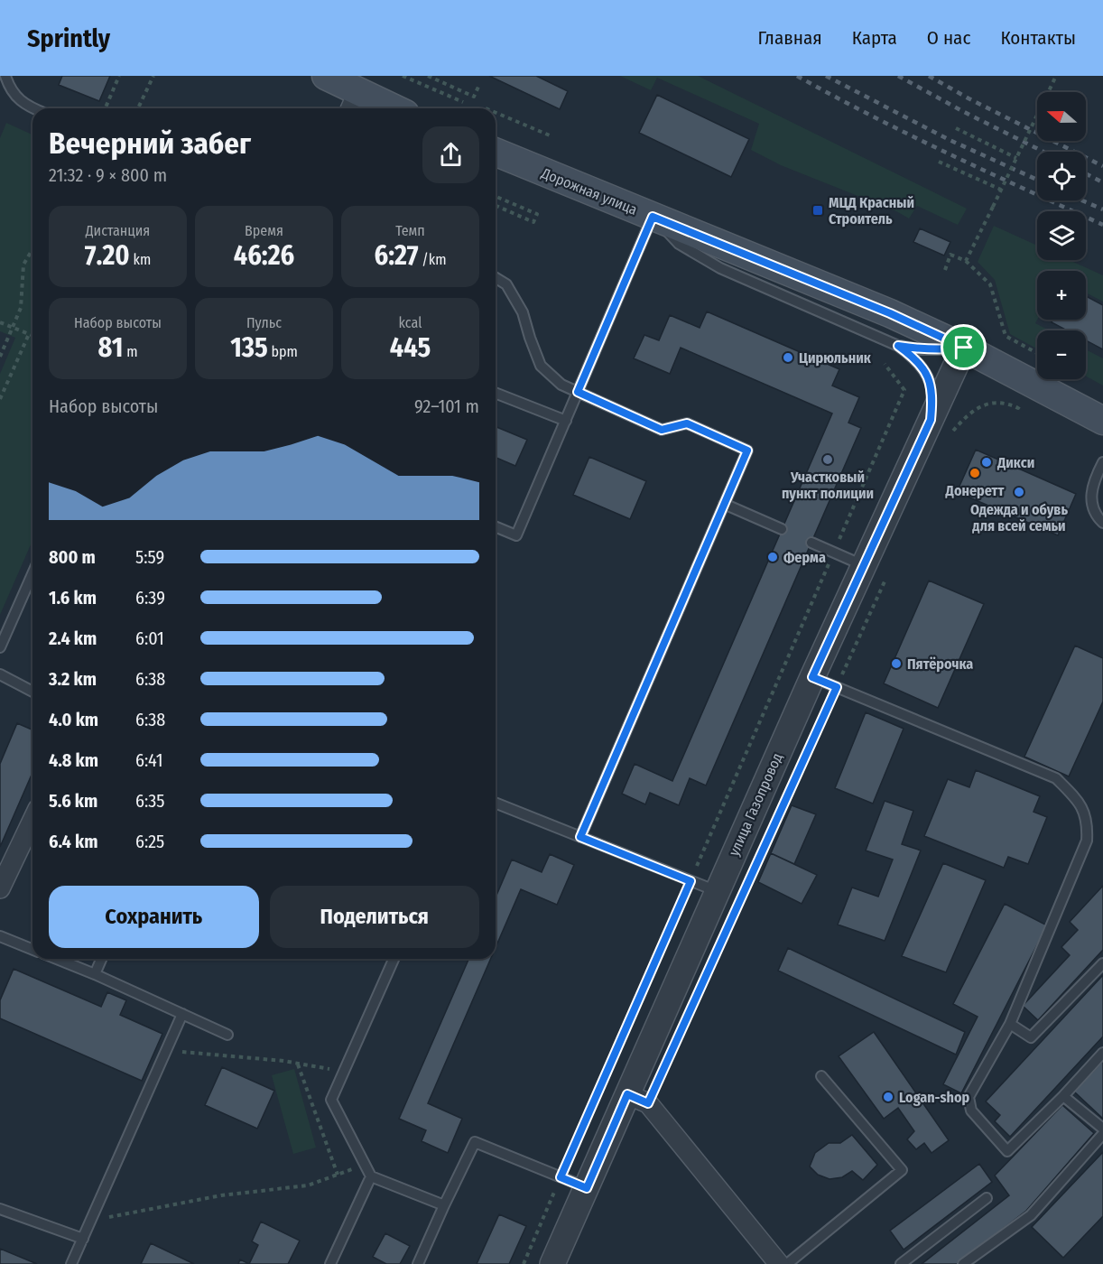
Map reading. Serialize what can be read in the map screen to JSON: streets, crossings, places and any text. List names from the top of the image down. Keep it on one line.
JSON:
{"streets":{"main road":["Дорожная улица"],"street":["улица Газопровод"]},"crossings":[["Дорожная улица","улица Газопровод"]],"places":{"transit":["МЦД Красный Строитель"],"other":["Цирюльник","Участковый пункт полиции","Дикси","Донеретт","Одежда и обувь для всей семьи","Ферма","Пятёрочка","Logan-shop"]},"north":"left","page":{"header":"Sprintly","nav":["Главная","Карта","О нас","Контакты"],"map_buttons":["+","−"],"heading":["Вечерний забег","21:32 · 9 × 800 m"],"stats":[["Дистанция","7.20 km"],["Время","46:26"],["Темп","6:27 /km"],["Набор высоты","81 m"],["Пульс","135 bpm"],["kcal","445"]],"chart":["Набор высоты","92–101 m"],"list":[{"name":"800 m","note":"5:59"},{"name":"1.6 km","note":"6:39"},{"name":"2.4 km","note":"6:01"},{"name":"3.2 km","note":"6:38"},{"name":"4.0 km","note":"6:38"},{"name":"4.8 km","note":"6:41"},{"name":"5.6 km","note":"6:35"},{"name":"6.4 km","note":"6:25"}],"buttons":["Сохранить","Поделиться"]}}
